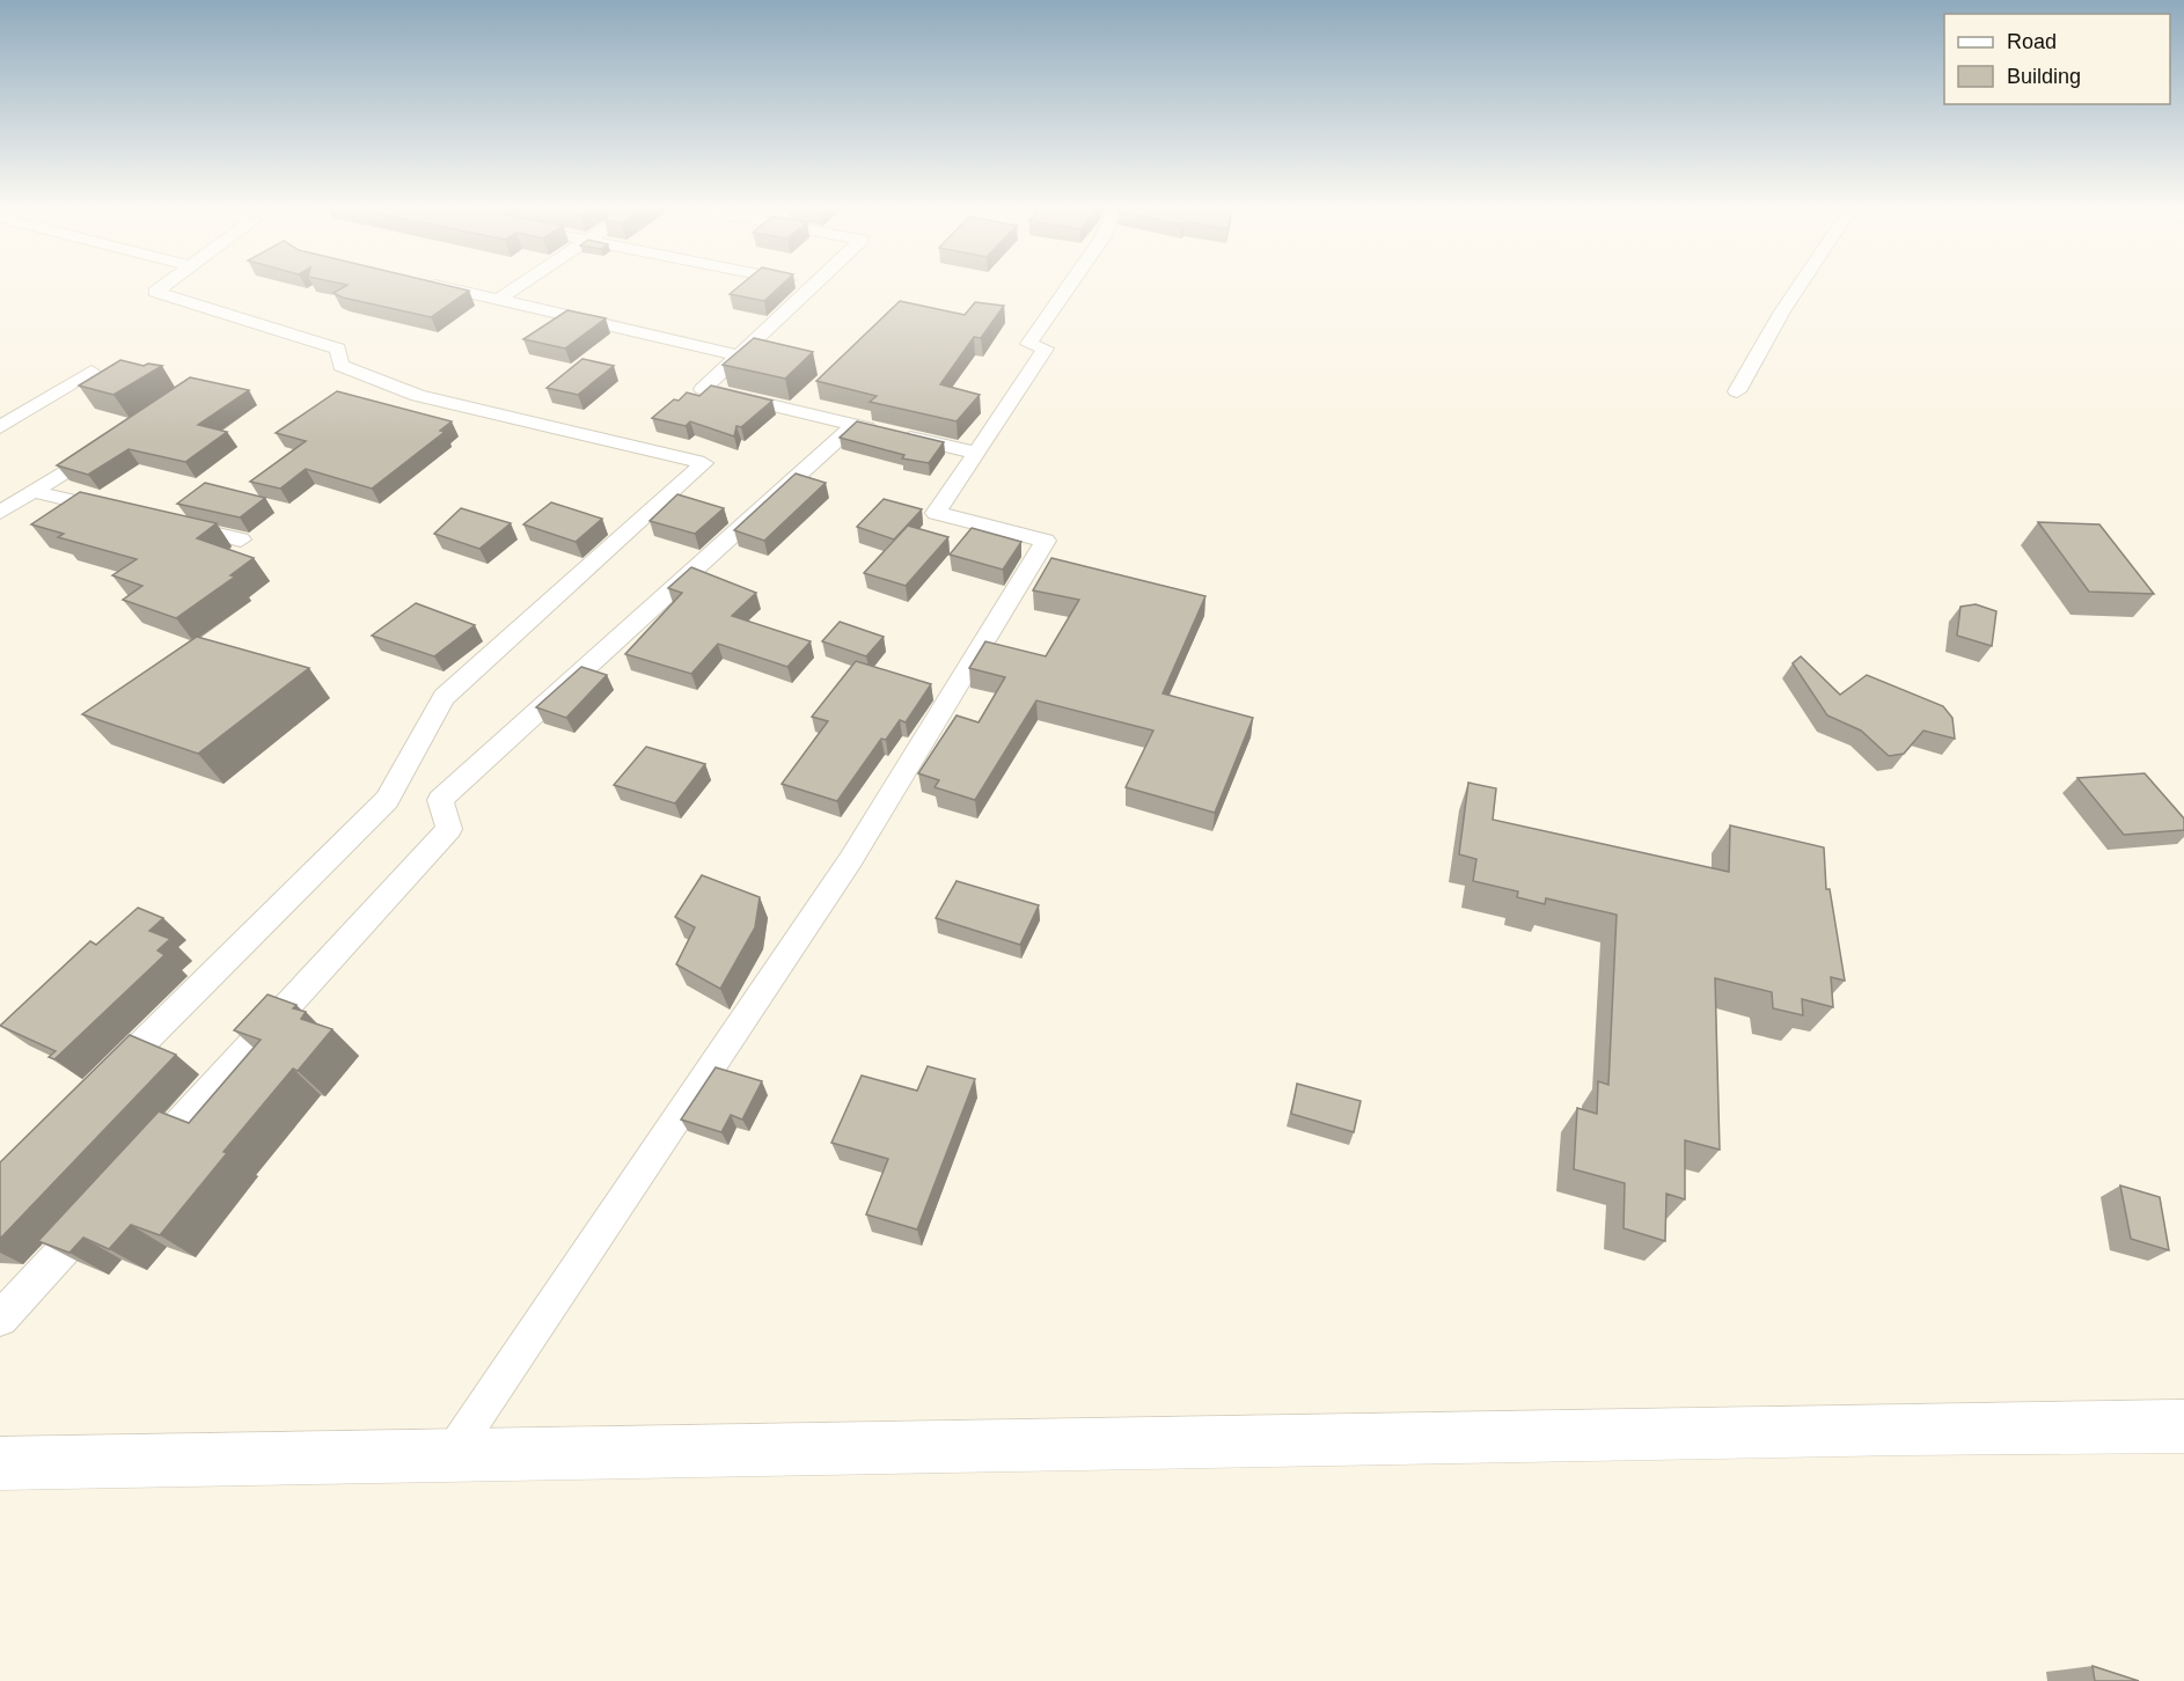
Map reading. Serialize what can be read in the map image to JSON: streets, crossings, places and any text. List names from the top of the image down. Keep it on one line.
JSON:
{"legend":["Road","Building"]}
